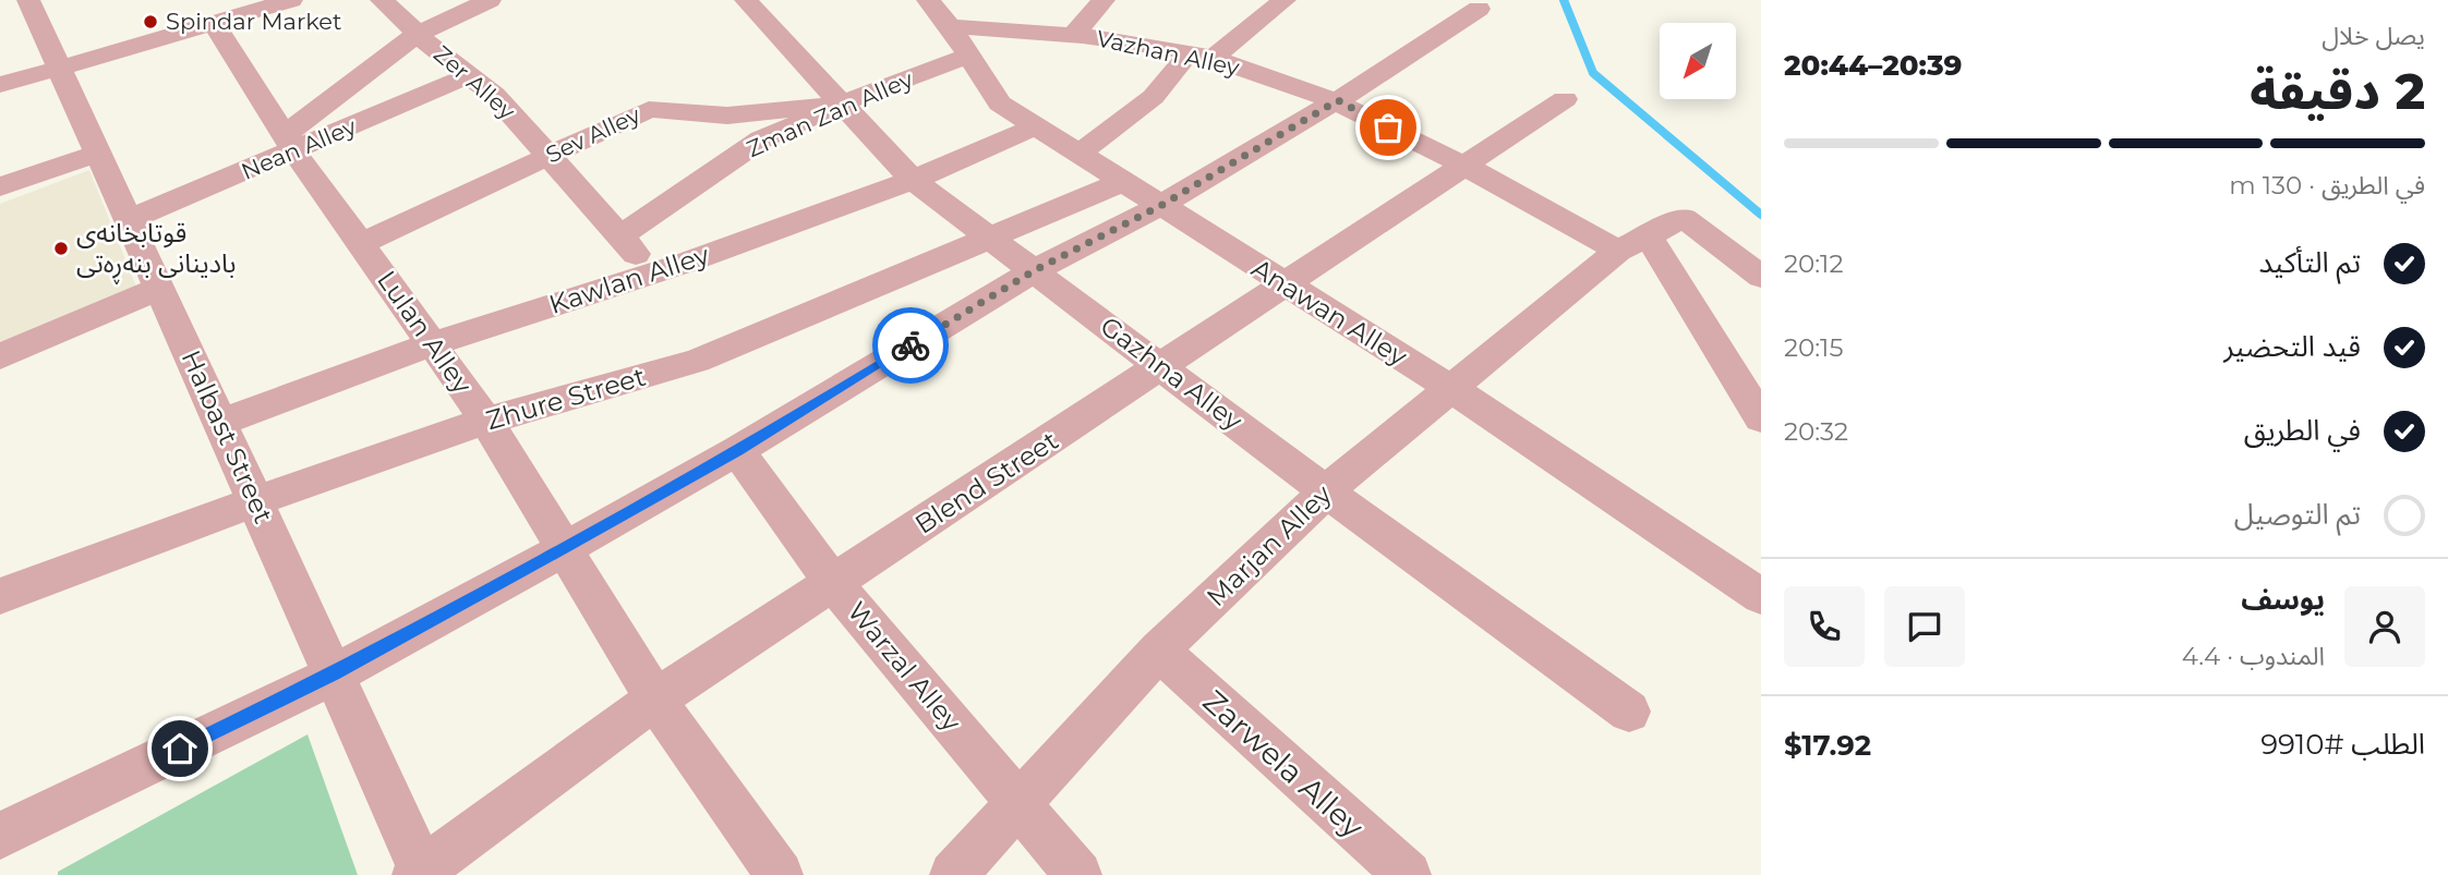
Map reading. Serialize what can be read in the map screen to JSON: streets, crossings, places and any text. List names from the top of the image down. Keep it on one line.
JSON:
{"streets":{"street":["Vazhan Alley","Zer Alley","Zman Zan Alley","Sev Alley","Nean Alley","Kawlan Alley","Anawan Alley","Lulan Alley","Gazhna Alley","Zhure Street","Halbast Street","Blend Street","Marjan Alley","Warzal Alley","Zarwela Alley"]},"crossings":[["Vazhan Alley","Anawan Alley"],["Vazhan Alley","Blend Street"],["Vazhan Alley","Marjan Alley"],["Zer Alley","Zman Zan Alley"],["Zer Alley","Sev Alley"],["Zer Alley","Nean Alley"],["Zer Alley","Kawlan Alley"],["Zman Zan Alley","Sev Alley"],["Zman Zan Alley","Anawan Alley"],["Zman Zan Alley","Gazhna Alley"],["Sev Alley","Lulan Alley"],["Sev Alley","Gazhna Alley"],["Nean Alley","Lulan Alley"],["Nean Alley","Halbast Street"],["Kawlan Alley","Anawan Alley"],["Kawlan Alley","Lulan Alley"],["Kawlan Alley","Gazhna Alley"],["Kawlan Alley","Halbast Street"],["Anawan Alley","Zhure Street"],["Anawan Alley","Blend Street"],["Anawan Alley","Marjan Alley"],["Lulan Alley","Zhure Street"],["Lulan Alley","Blend Street"],["Gazhna Alley","Zhure Street"],["Gazhna Alley","Blend Street"],["Gazhna Alley","Marjan Alley"],["Zhure Street","Halbast Street"],["Halbast Street","Blend Street"],["Blend Street","Warzal Alley"],["Marjan Alley","Warzal Alley"],["Marjan Alley","Zarwela Alley"]],"places":["Spindar Market","قوتابخانەی بادینانی بنەڕەتی"],"north":"bottom left","page":{"heading":["2 دقيقة","يصل خلال","20:39–20:44"],"panel":["يوسف","المندوب · 4.4","الطلب #9910","$17.92"],"bar":"في الطريق · 130 m","list":[["تم التأكيد","20:12"],["قيد التحضير","20:15"],["في الطريق","20:32"],"تم التوصيل"]}}
